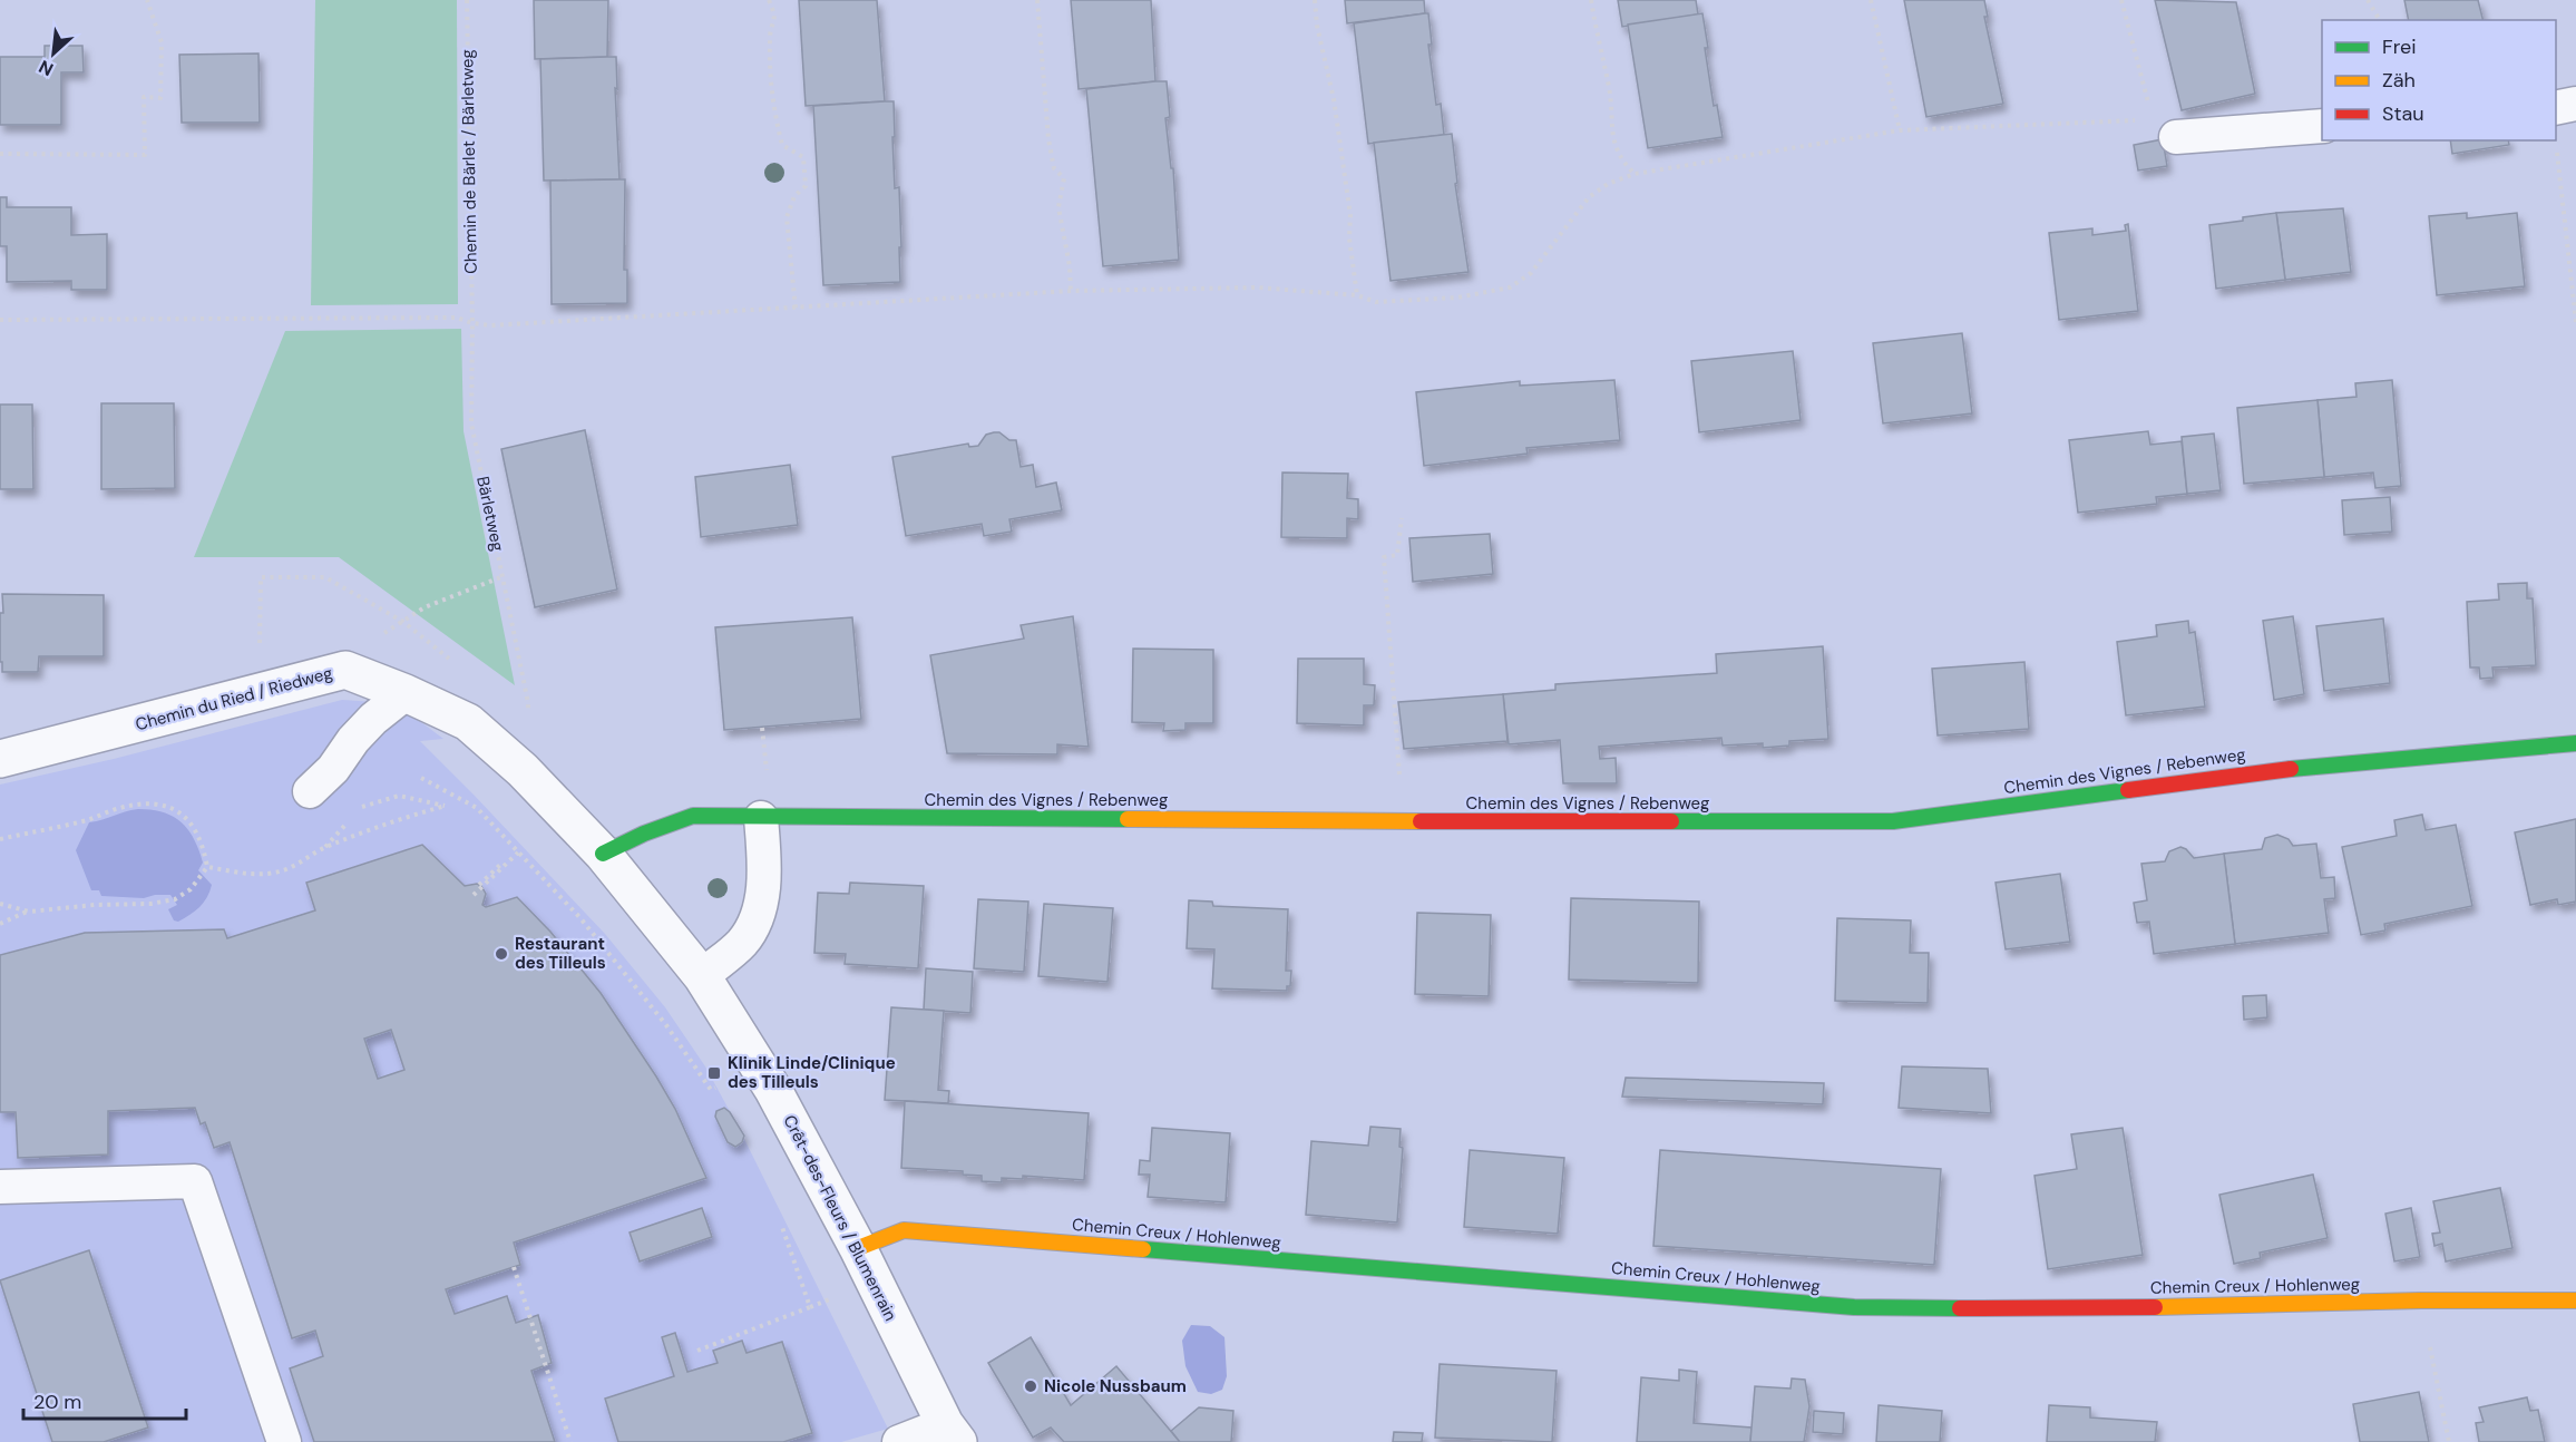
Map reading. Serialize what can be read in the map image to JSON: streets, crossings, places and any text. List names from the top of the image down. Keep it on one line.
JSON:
{"streets":{"street":["Chemin du Ried / Riedweg","Chemin des Vignes / Rebenweg","Crêt-des-Fleurs / Blumenrain","Chemin Creux / Hohlenweg"],"path":["Chemin de Bärlet / Bärletweg","Bärletweg"]},"crossings":[["Chemin de Bärlet / Bärletweg","Bärletweg"],["Chemin du Ried / Riedweg","Crêt-des-Fleurs / Blumenrain"],["Chemin des Vignes / Rebenweg","Crêt-des-Fleurs / Blumenrain"],["Crêt-des-Fleurs / Blumenrain","Chemin Creux / Hohlenweg"]],"places":{"other":["Restaurant des Tilleuls","Nicole Nussbaum"],"transit":["Klinik Linde/Clinique des Tilleuls"]},"legend":["Frei","Zäh","Stau"],"scale_bar":"20 m","north":"bottom left"}
